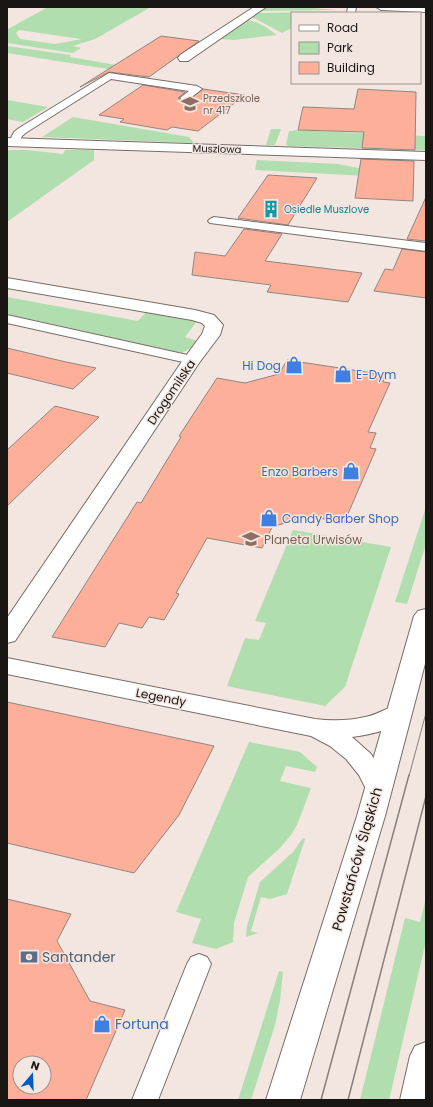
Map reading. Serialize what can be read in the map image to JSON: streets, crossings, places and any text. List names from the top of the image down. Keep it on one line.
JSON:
{"streets":{"street":["Muszlowa","Drogomilska","Legendy","Powstańców Śląskich"]},"crossings":[["Legendy","Powstańców Śląskich"]],"places":{"school or university":["Przedszkole nr 417","Planeta Urwisów"],"building":["Osiedle Muszlove"],"shop":["Hi Dog","E-Dym","Enzo Barbers","Candy Barber Shop","Fortuna"],"bank":["Santander"]},"legend":["Road","Park","Building"],"north":"top"}
